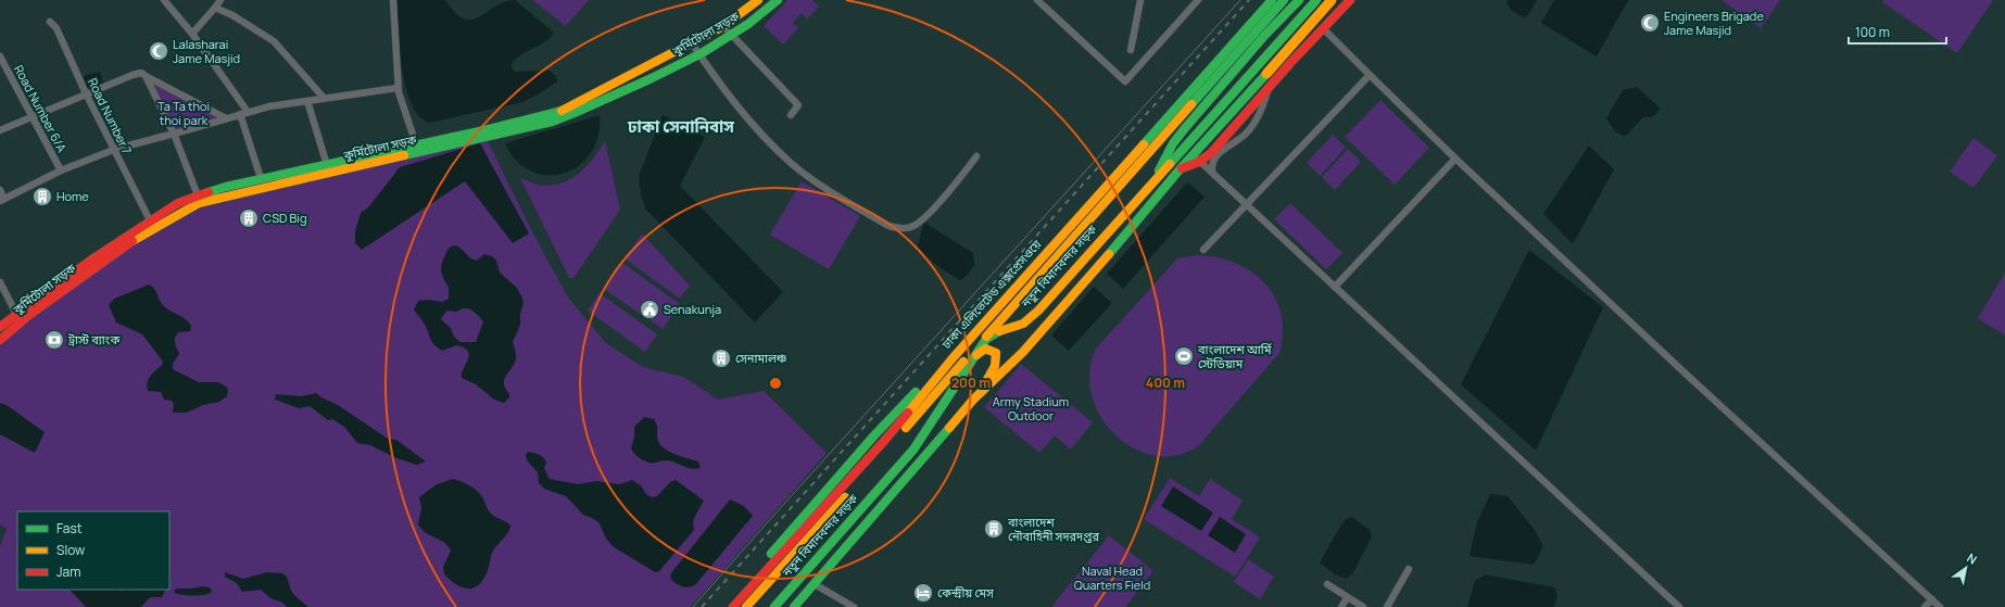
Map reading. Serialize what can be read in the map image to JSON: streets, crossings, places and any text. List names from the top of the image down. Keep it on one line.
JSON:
{"streets":{"main road":["কুর্মিটোলা সড়ক","নতুন বিমানবন্দর সড়ক","ঢাকা এলিভেটেড এক্সপ্রেসওয়ে"],"street":["Road Number 6/A","Road Number 7"]},"crossings":[["কুর্মিটোলা সড়ক","Road Number 7"]],"districts":["ঢাকা সেনানিবাস"],"parks":["Ta Ta thoi thoi park","Army Stadium Outdoor","Naval Head Quarters Field"],"places":{"mosque":["Engineers Brigade Jame Masjid","Lalasharai Jame Masjid"],"building":["Home","CSD Big","সেনামালঞ্চ","বাংলাদেশ নৌবাহিনী সদরদপ্তর"],"public building":["Senakunja"],"bank":["ট্রাস্ট ব্যাংক"],"sports":["বাংলাদেশ আর্মি স্টেডিয়াম"],"hotel":["কেন্দ্রীয় মেস"]},"legend":["Fast","Slow","Jam"],"scale_bar":"100 m","north":"top right","rings":["200 m","400 m"]}
